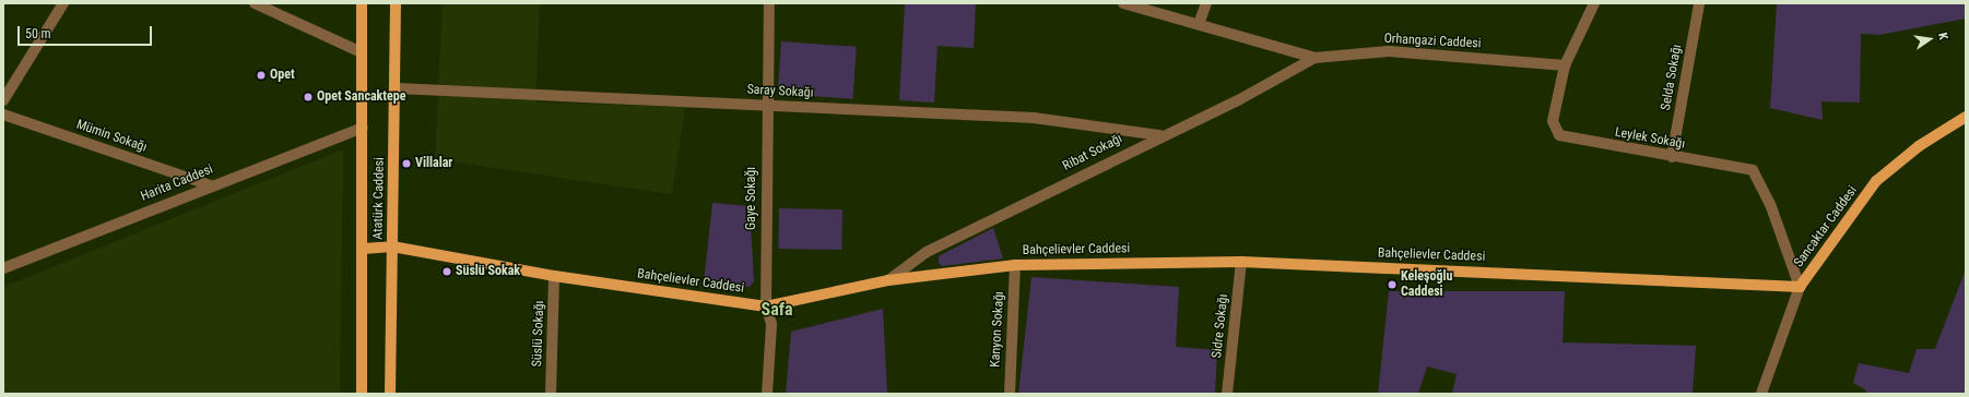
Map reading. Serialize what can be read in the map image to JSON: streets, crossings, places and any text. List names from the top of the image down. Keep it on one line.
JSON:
{"streets":{"main road":["Atatürk Caddesi","Sancaktar Caddesi","Bahçelievler Caddesi"],"street":["Orhangazi Caddesi","Selda Sokağı","Saray Sokağı","Mümin Sokağı","Leylek Sokağı","Ribat Sokağı","Harita Caddesi","Gaye Sokağı","Sidre Sokağı","Kanyon Sokağı","Süslü Sokağı"]},"crossings":[["Orhangazi Caddesi","Leylek Sokağı"],["Orhangazi Caddesi","Ribat Sokağı"],["Selda Sokağı","Leylek Sokağı"],["Saray Sokağı","Ribat Sokağı"],["Saray Sokağı","Atatürk Caddesi"],["Saray Sokağı","Gaye Sokağı"],["Mümin Sokağı","Harita Caddesi"],["Leylek Sokağı","Sancaktar Caddesi"],["Leylek Sokağı","Bahçelievler Caddesi"],["Ribat Sokağı","Bahçelievler Caddesi"],["Harita Caddesi","Atatürk Caddesi"],["Atatürk Caddesi","Bahçelievler Caddesi"],["Gaye Sokağı","Bahçelievler Caddesi"],["Sancaktar Caddesi","Bahçelievler Caddesi"],["Bahçelievler Caddesi","Sidre Sokağı"],["Bahçelievler Caddesi","Kanyon Sokağı"],["Bahçelievler Caddesi","Süslü Sokağı"]],"districts":["Safa"],"places":["Opet","Opet Sancaktepe","Villalar","Süslü Sokak","Keleşoğlu Caddesi"],"scale_bar":"50 m","north":"right"}
